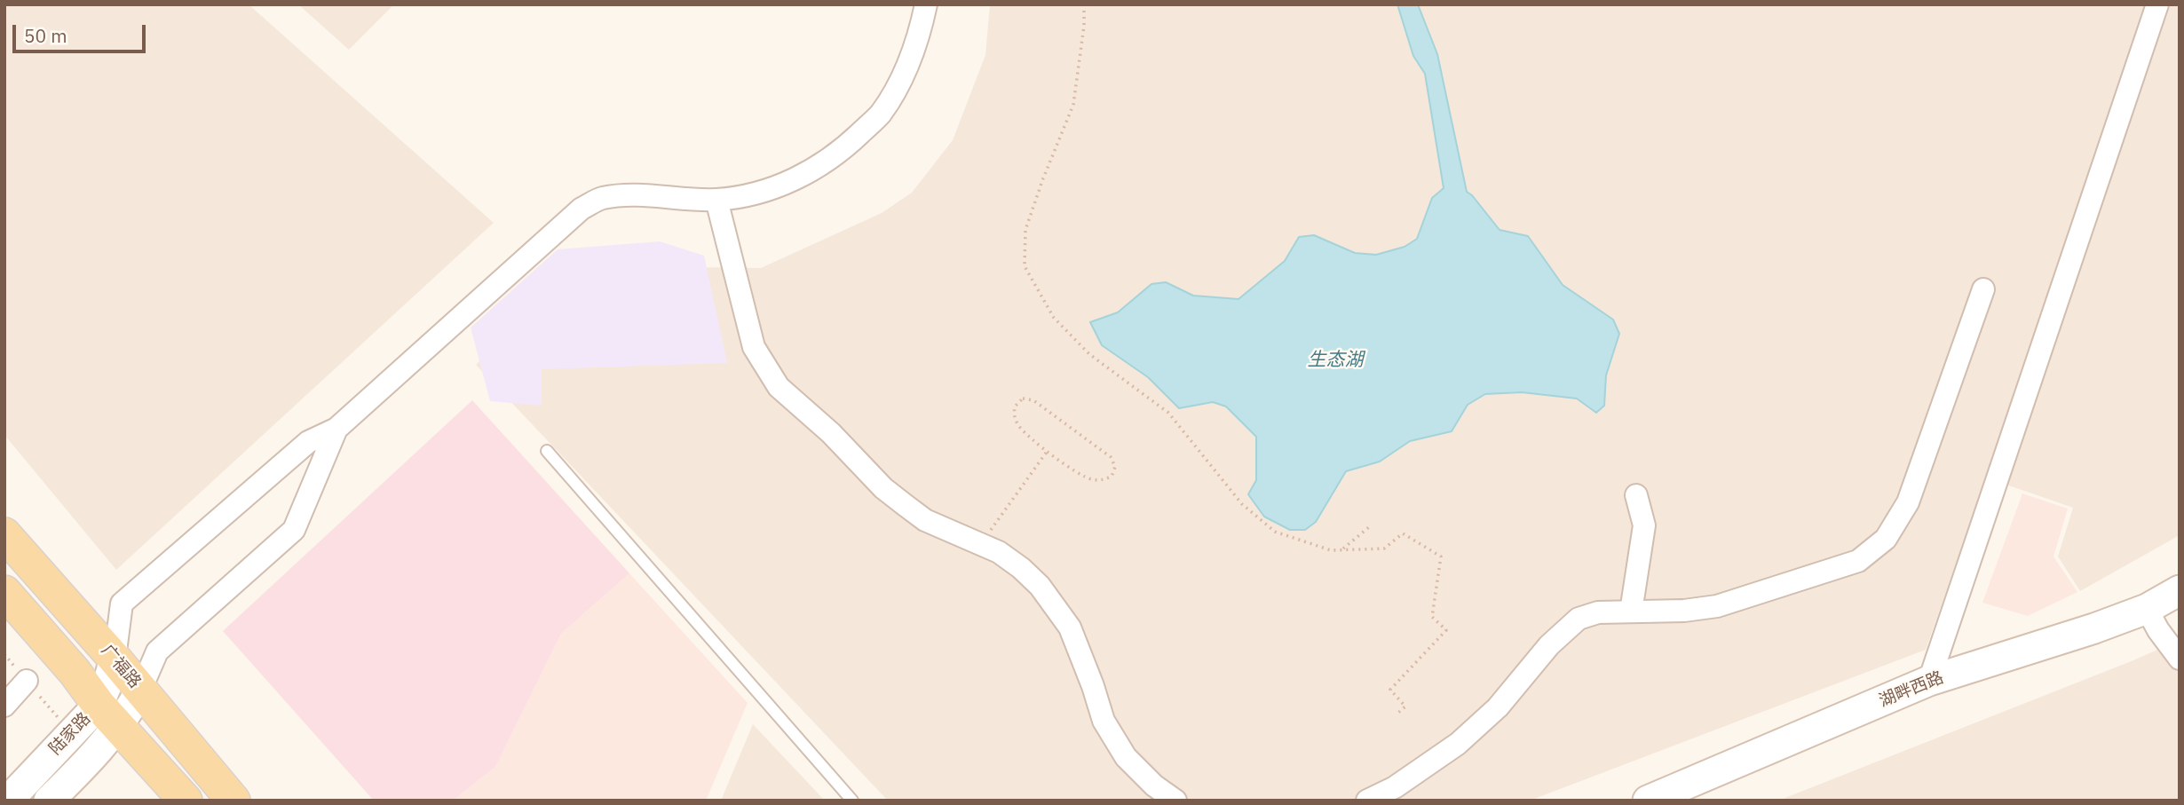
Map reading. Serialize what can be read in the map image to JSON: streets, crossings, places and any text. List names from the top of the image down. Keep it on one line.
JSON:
{"streets":{"main road":["广福路"],"street":["湖畔西路","陆家路"]},"crossings":[["广福路","陆家路"]],"water":["生态湖"],"scale_bar":"50 m"}
